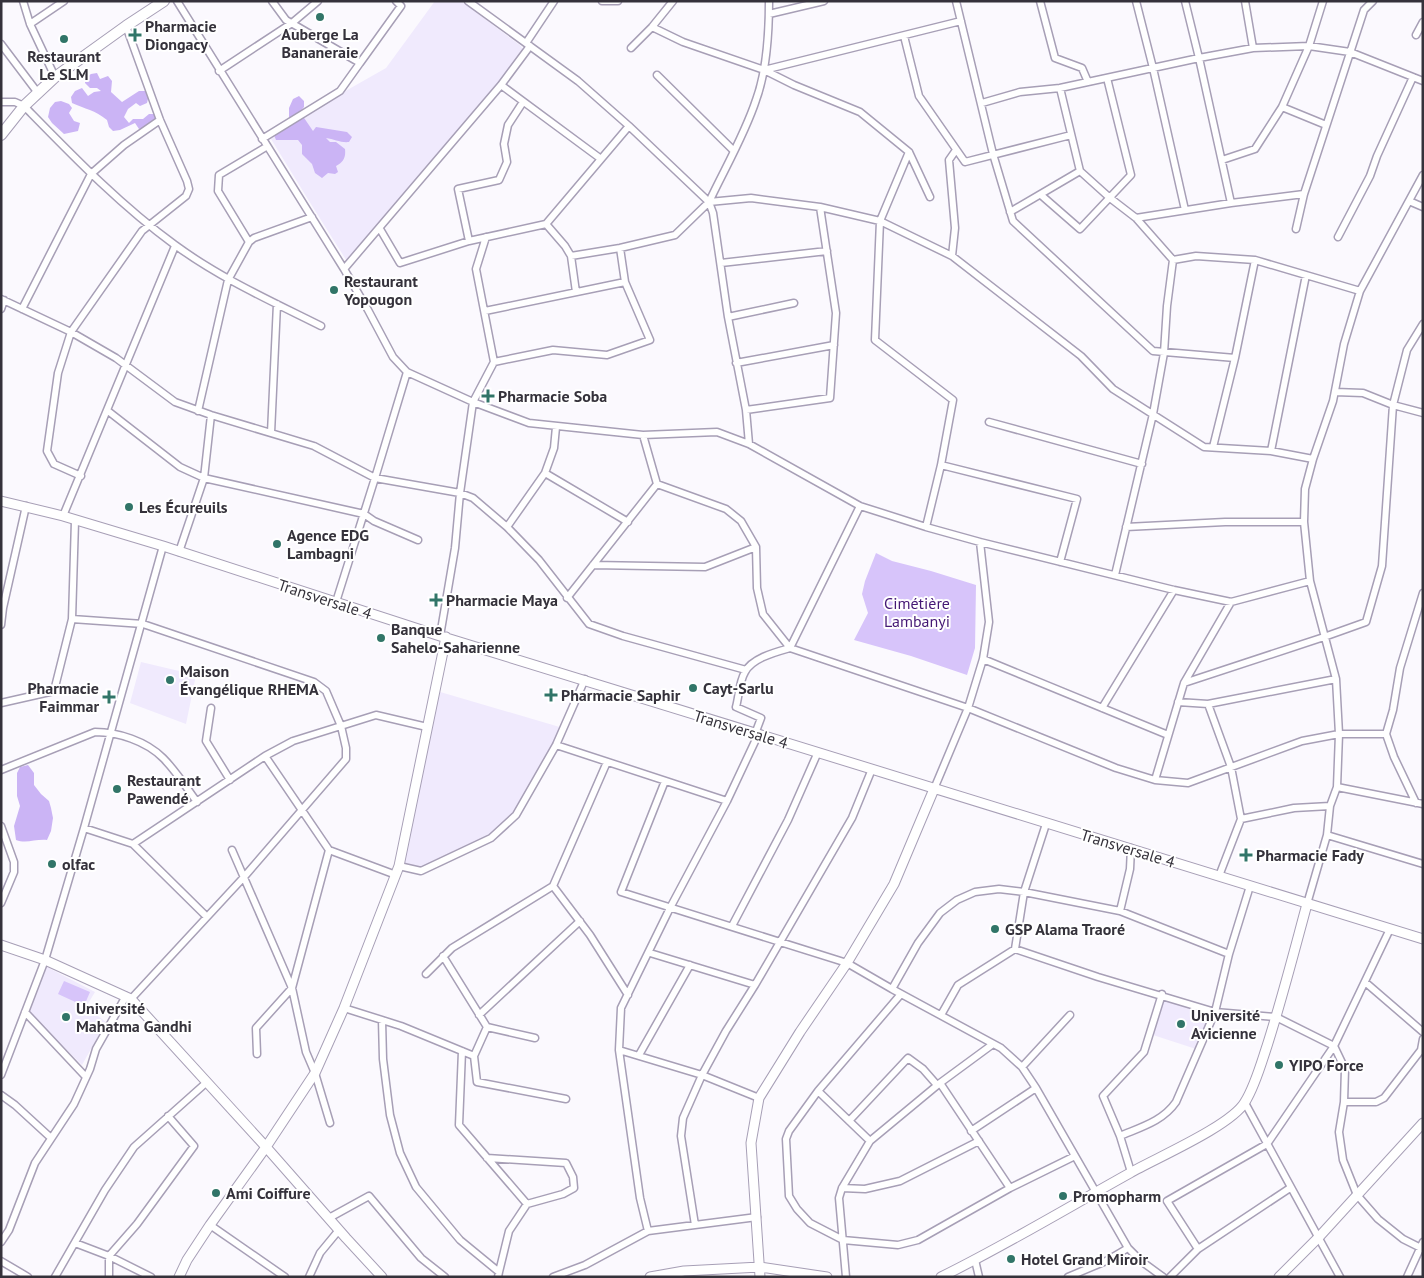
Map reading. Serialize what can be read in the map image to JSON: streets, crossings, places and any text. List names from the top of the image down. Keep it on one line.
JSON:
{"streets":{"street":["Transversale 4"]},"parks":["Cimétière Lambanyi"],"places":{"other":["Auberge La Bananeraie","Restaurant Le SLM","Restaurant Yopougon","Les Écureuils","Agence EDG Lambagni","Banque Sahelo-Saharienne","Maison Évangélique RHEMA","Cayt-Sarlu","Restaurant Pawendé","olfac","GSP Alama Traoré","Université Mahatma Gandhi","Université Avicienne","YIPO Force","Ami Coiffure","Promopharm","Hotel Grand Miroir"],"health":["Pharmacie Diongacy","Pharmacie Soba","Pharmacie Maya","Pharmacie Saphir","Pharmacie Faimmar","Pharmacie Fady"]}}
